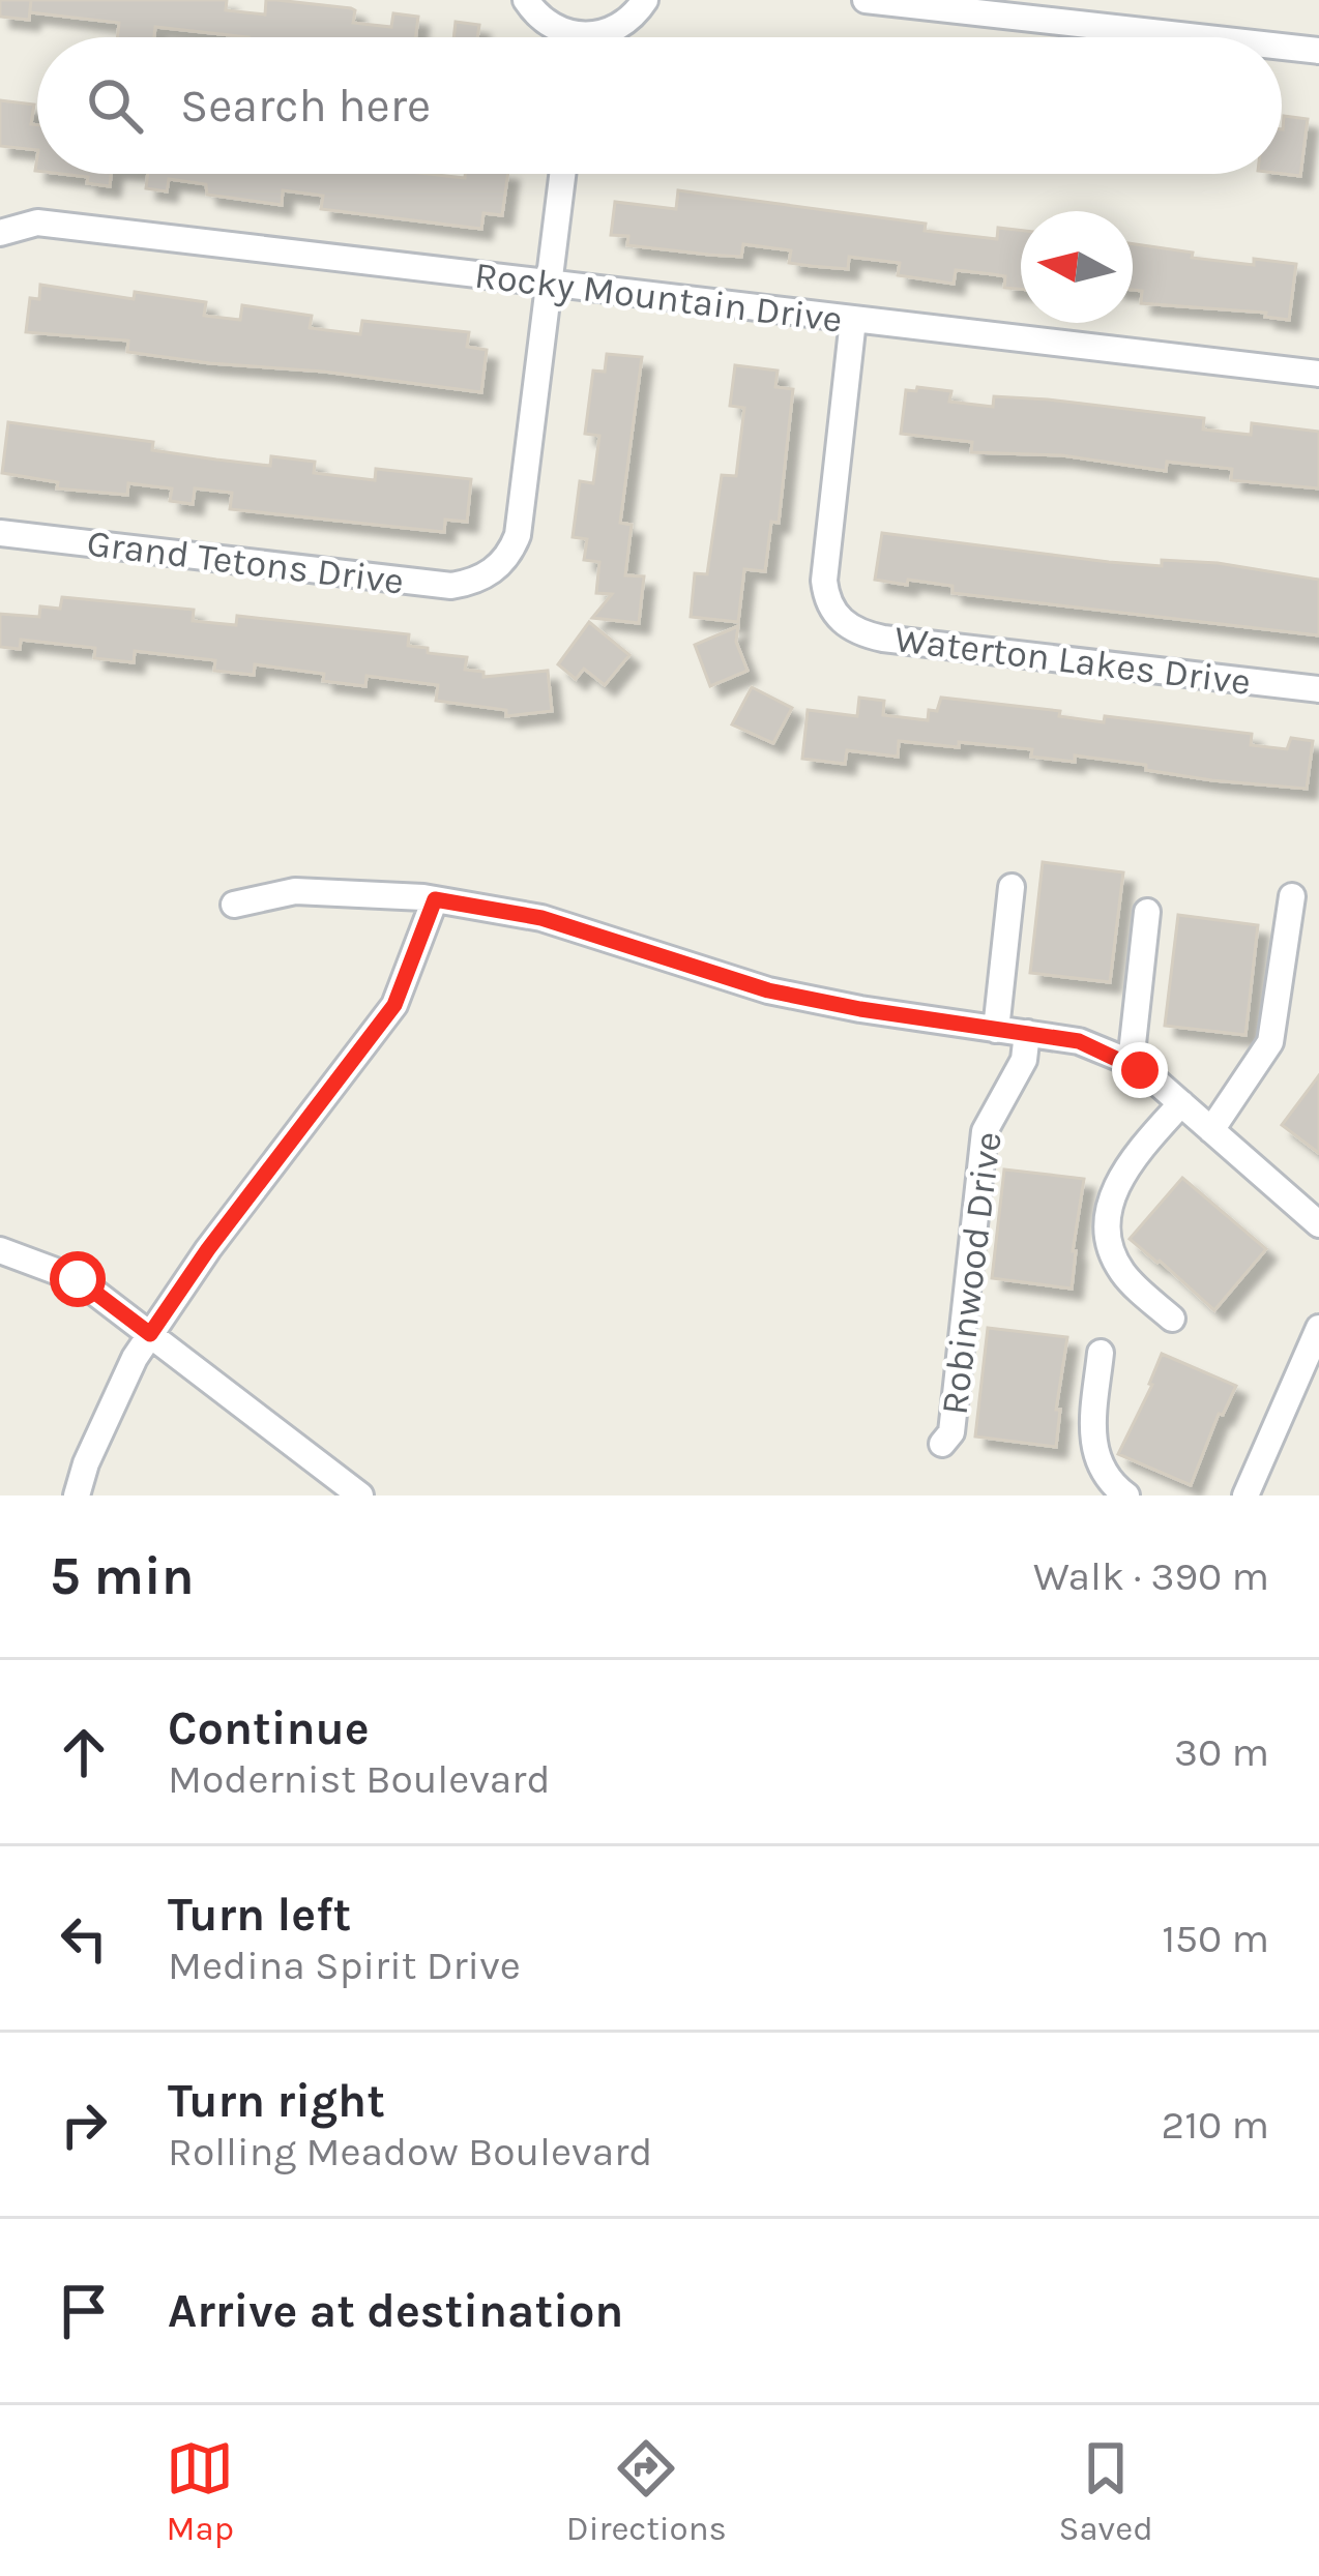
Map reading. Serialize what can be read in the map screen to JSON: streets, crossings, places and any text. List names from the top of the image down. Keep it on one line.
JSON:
{"streets":{"street":["Rocky Mountain Drive","Grand Tetons Drive","Waterton Lakes Drive","Robinwood Drive"]},"crossings":[["Rocky Mountain Drive","Grand Tetons Drive"],["Rocky Mountain Drive","Waterton Lakes Drive"]],"north":"left","page":{"search":"Search here","heading":["5 min","Walk · 390 m"],"list":[["Continue","Modernist Boulevard","30 m"],["Turn left","Medina Spirit Drive","150 m"],["Turn right","Rolling Meadow Boulevard","210 m"],"Arrive at destination"],"nav":["Map","Directions","Saved"]}}
